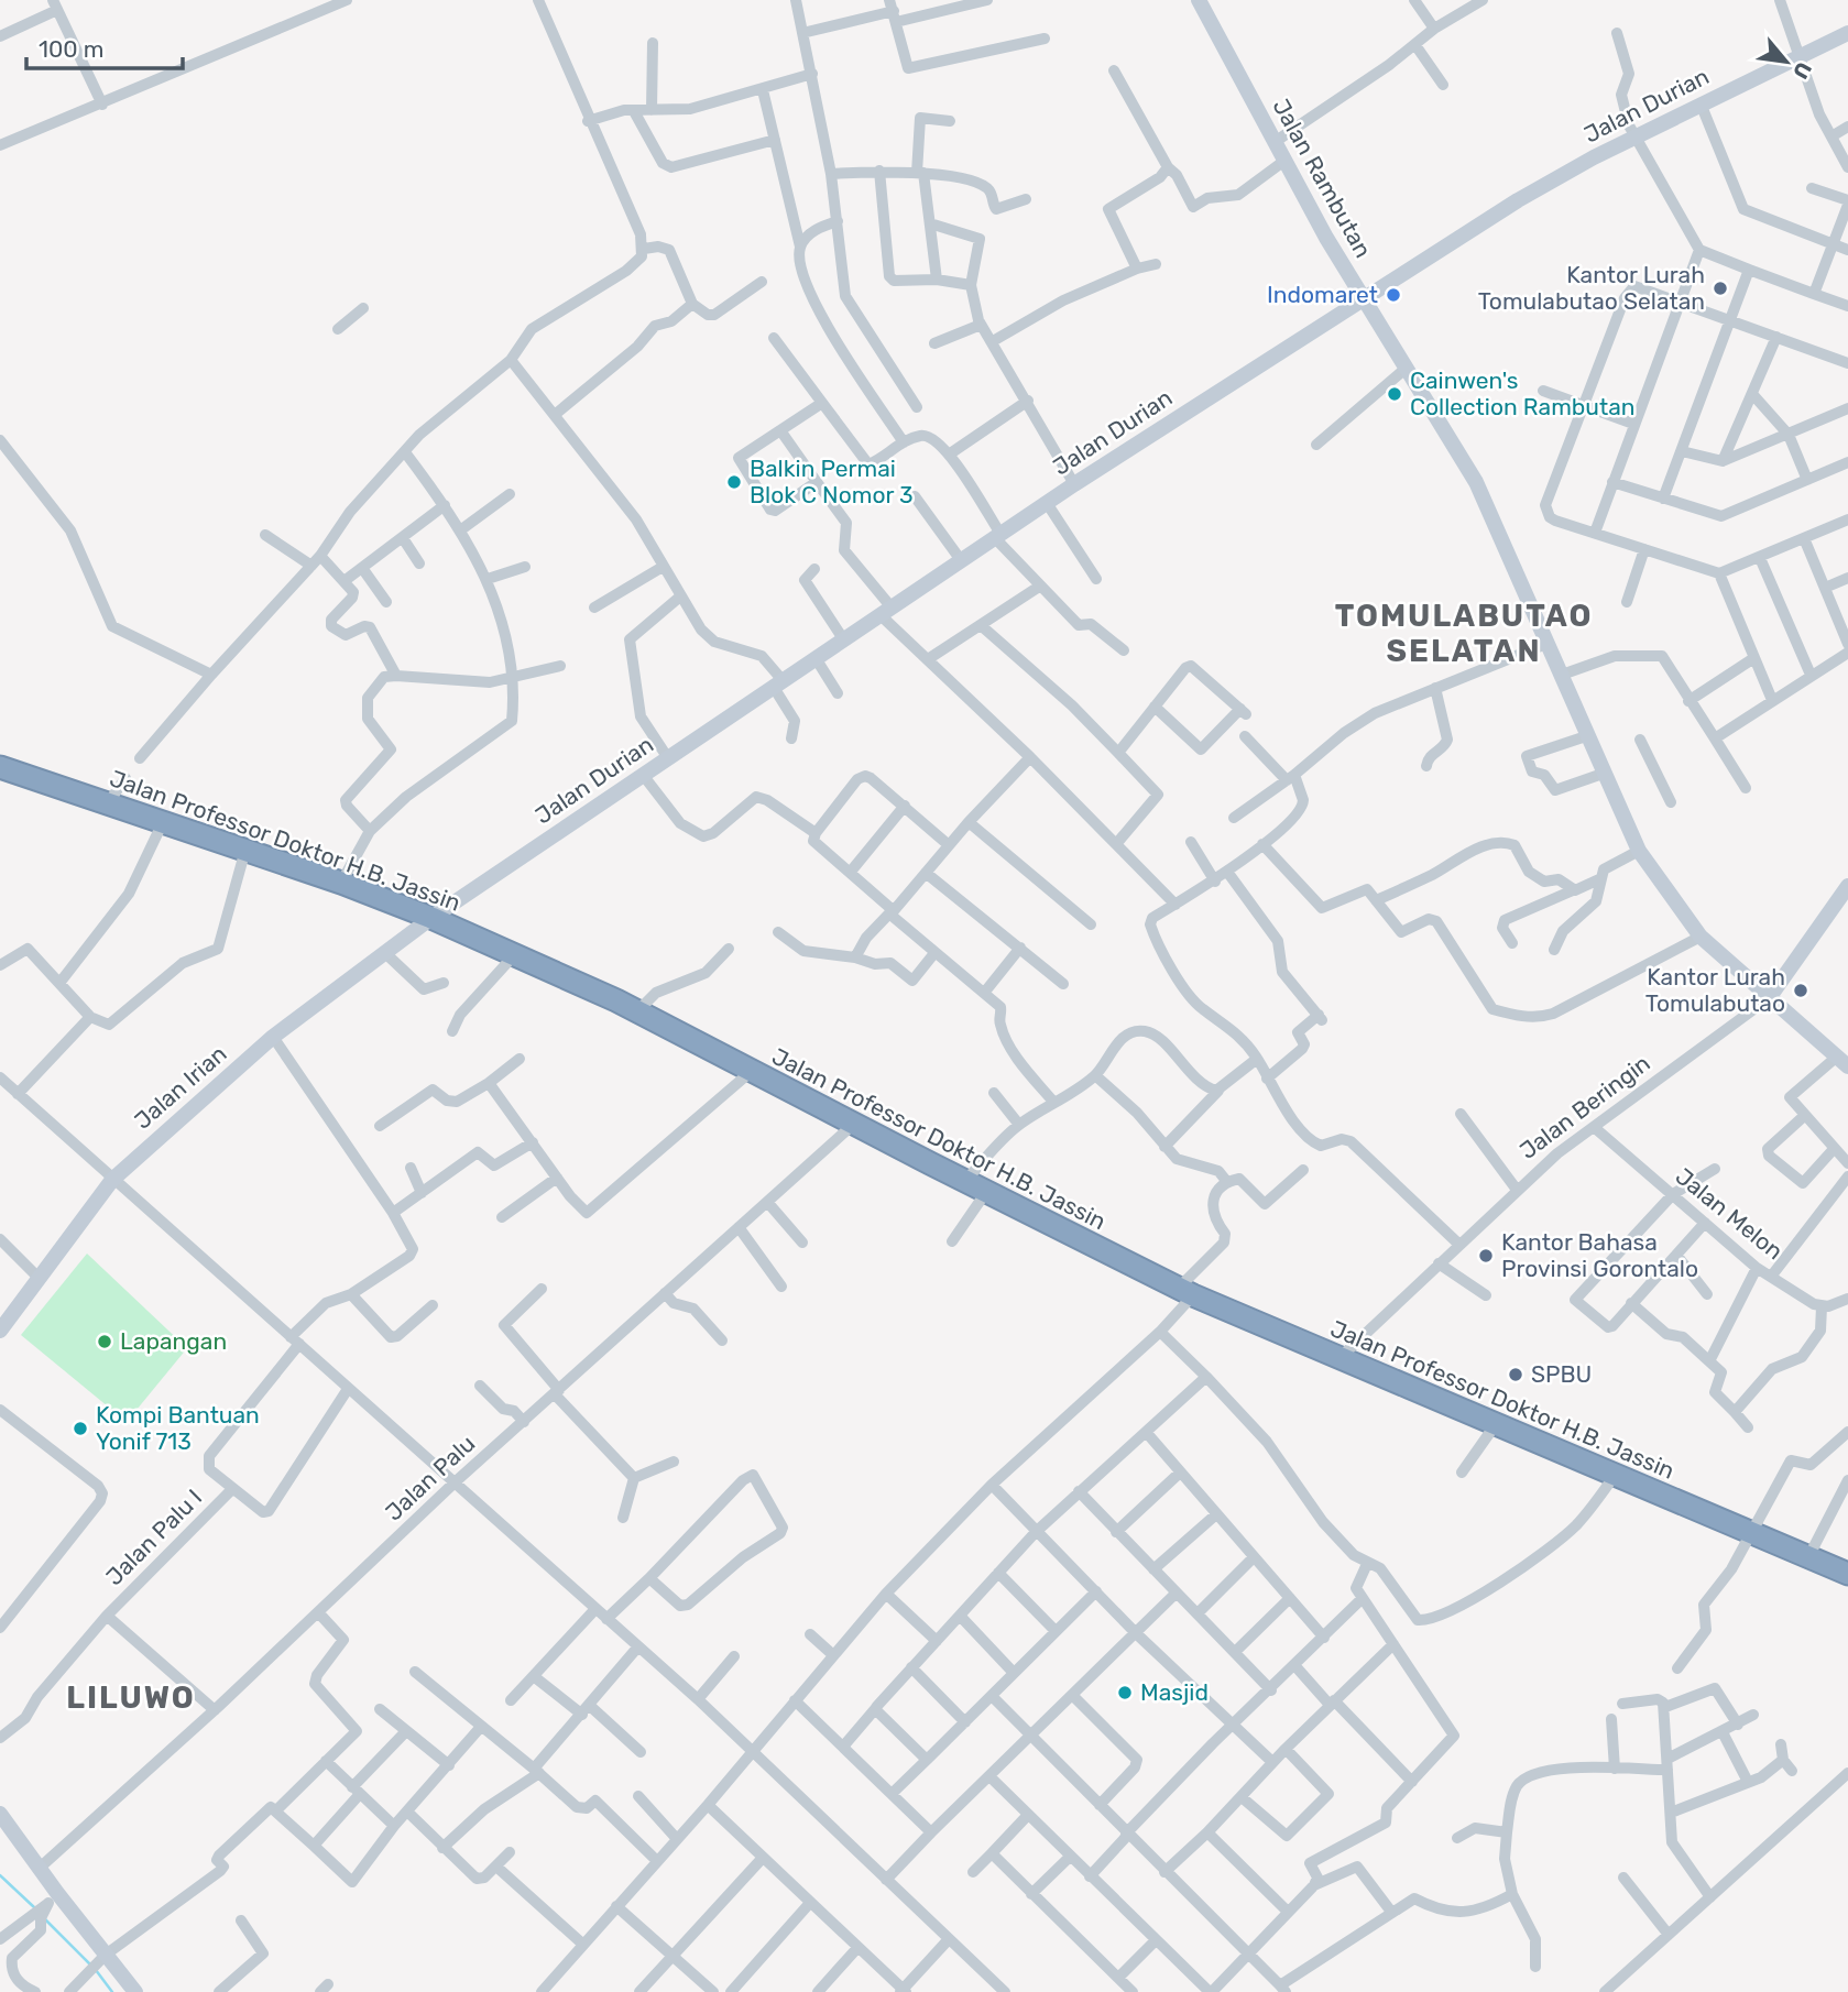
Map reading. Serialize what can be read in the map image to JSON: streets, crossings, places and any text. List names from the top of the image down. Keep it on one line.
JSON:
{"streets":{"highway":["Jalan Professor Doktor H.B. Jassin"],"street":["Jalan Durian","Jalan Rambutan","Jalan Irian","Jalan Beringin","Jalan Melon","Jalan Palu","Jalan Palu I"]},"crossings":[["Jalan Durian","Jalan Rambutan"],["Jalan Durian","Jalan Professor Doktor H.B. Jassin"],["Jalan Durian","Jalan Irian"],["Jalan Rambutan","Jalan Beringin"],["Jalan Professor Doktor H.B. Jassin","Jalan Irian"],["Jalan Professor Doktor H.B. Jassin","Jalan Beringin"],["Jalan Professor Doktor H.B. Jassin","Jalan Palu"],["Jalan Beringin","Jalan Melon"],["Jalan Palu","Jalan Palu I"]],"districts":["TOMULABUTAO SELATAN","LILUWO"],"places":["Kantor Lurah Tomulabutao Selatan","Indomaret","Cainwen's Collection Rambutan","Balkin Permai Blok C Nomor 3","Kantor Lurah Tomulabutao","Kantor Bahasa Provinsi Gorontalo","Lapangan","SPBU","Kompi Bantuan Yonif 713","Masjid"],"scale_bar":"100 m","north":"bottom right"}
